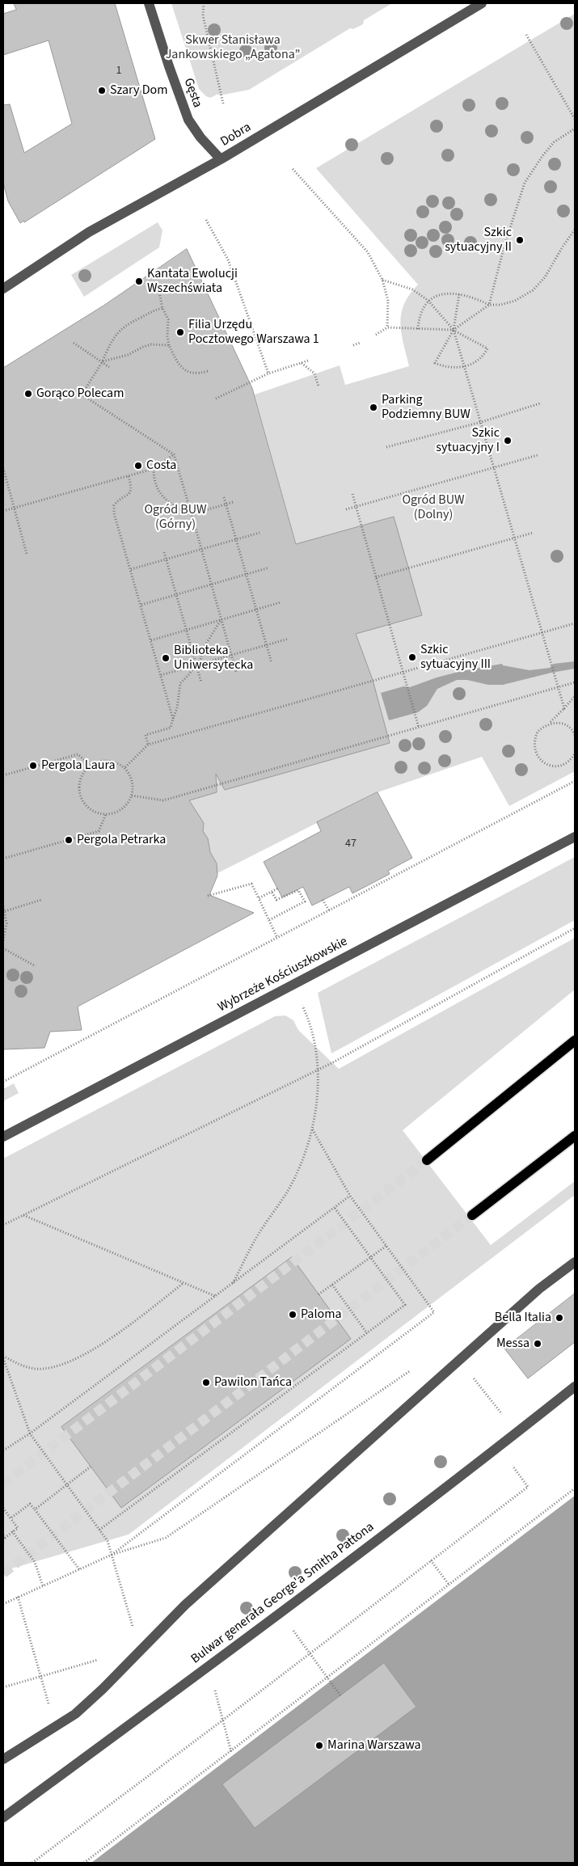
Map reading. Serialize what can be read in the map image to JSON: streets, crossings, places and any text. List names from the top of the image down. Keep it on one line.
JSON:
{"streets":{"street":["Gęsta","Dobra","Wybrzeże Kościuszkowskie","Bulwar generała George'a Smitha Pattona"]},"crossings":[["Gęsta","Dobra"]],"parks":["Skwer Stanisława Jankowskiego „Agatona”","Ogród BUW (Dolny)","Ogród BUW (Górny)"],"places":["Szary Dom","Szkic sytuacyjny II","Kantata Ewolucji Wszechświata","Filia Urzędu Pocztowego Warszawa 1","Gorąco Polecam","Parking Podziemny BUW","Szkic sytuacyjny I","Costa","Szkic sytuacyjny III","Biblioteka Uniwersytecka","Pergola Laura","Pergola Petrarka","Paloma","Bella Italia","Messa","Pawilon Tańca","Marina Warszawa"],"house_numbers":["1","47"]}
